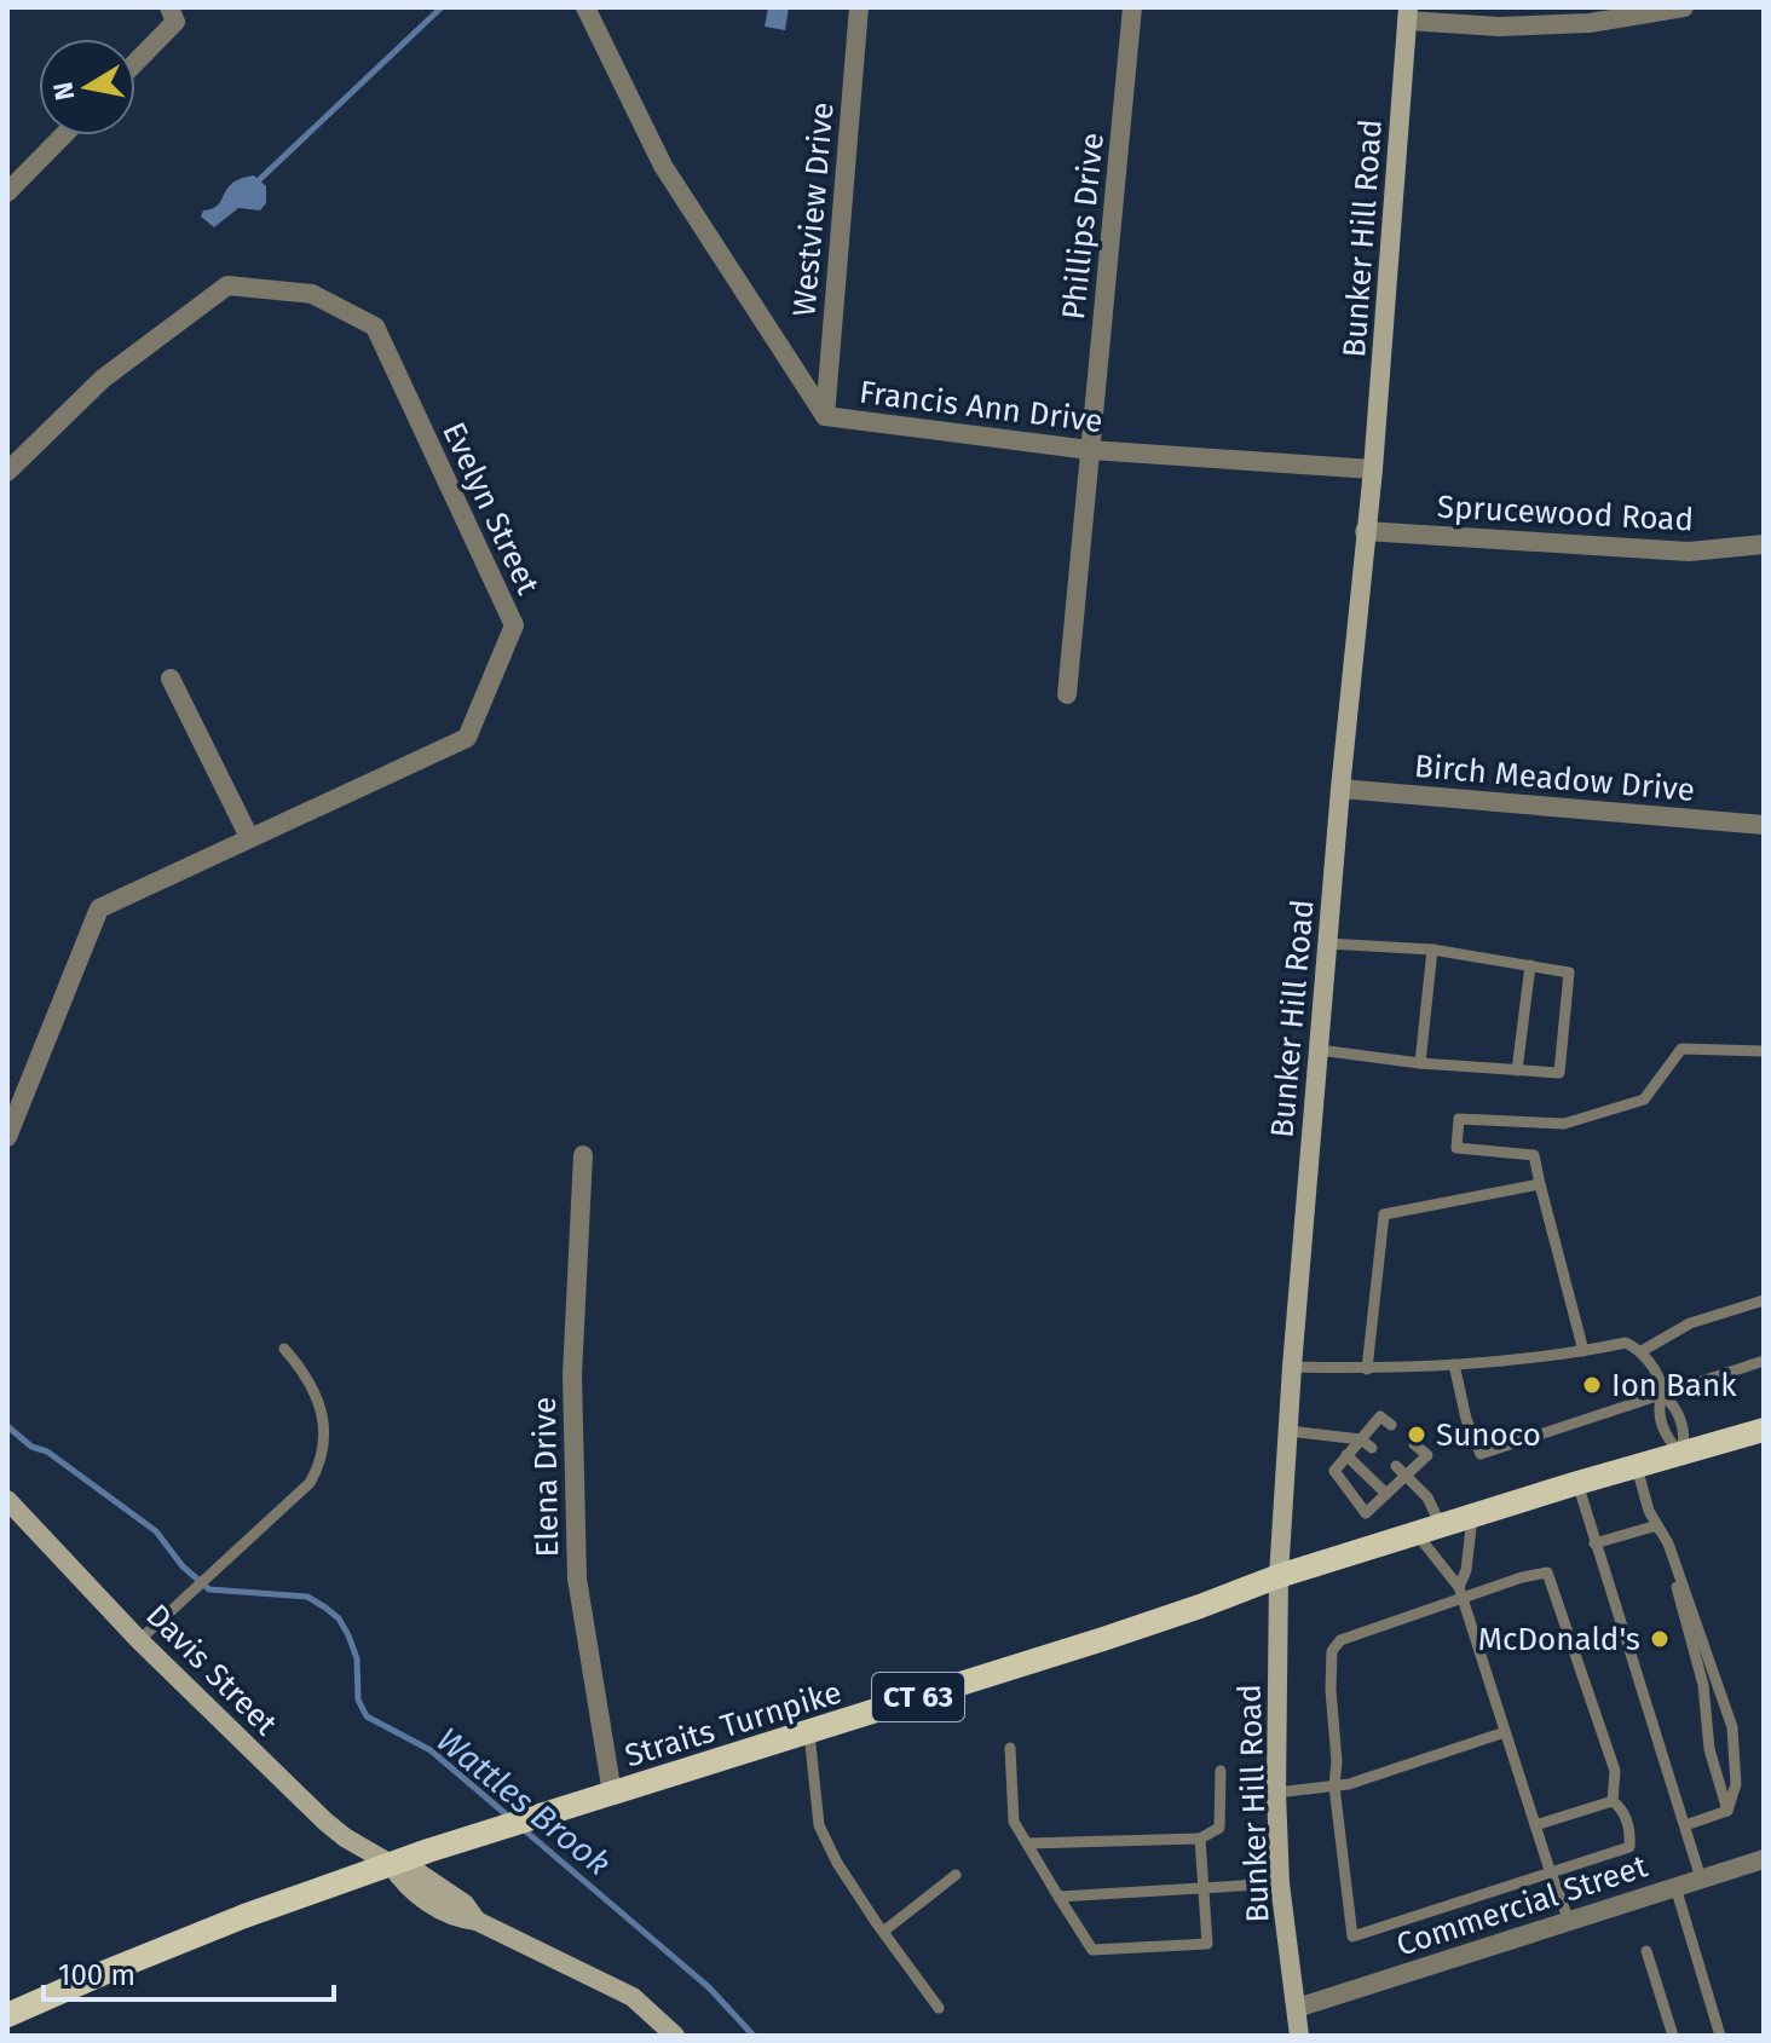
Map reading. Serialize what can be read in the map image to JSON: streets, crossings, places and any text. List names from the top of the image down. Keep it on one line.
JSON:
{"streets":{"main road":["Bunker Hill Road","Davis Street","CT 63","Straits Turnpike"],"street":["Westview Drive","Phillips Drive","Francis Ann Drive","Evelyn Street","Sprucewood Road","Birch Meadow Drive","Elena Drive","Commercial Street"]},"crossings":[["Westview Drive","Francis Ann Drive"],["Phillips Drive","Francis Ann Drive"],["Bunker Hill Road","Francis Ann Drive"],["Bunker Hill Road","Sprucewood Road"],["Bunker Hill Road","Birch Meadow Drive"],["Bunker Hill Road","Straits Turnpike"],["Bunker Hill Road","Commercial Street"],["Elena Drive","Straits Turnpike"],["Davis Street","Straits Turnpike"]],"water":["Wattles Brook"],"places":["Ion Bank","Sunoco","McDonald's"],"scale_bar":"100 m","north":"left"}
